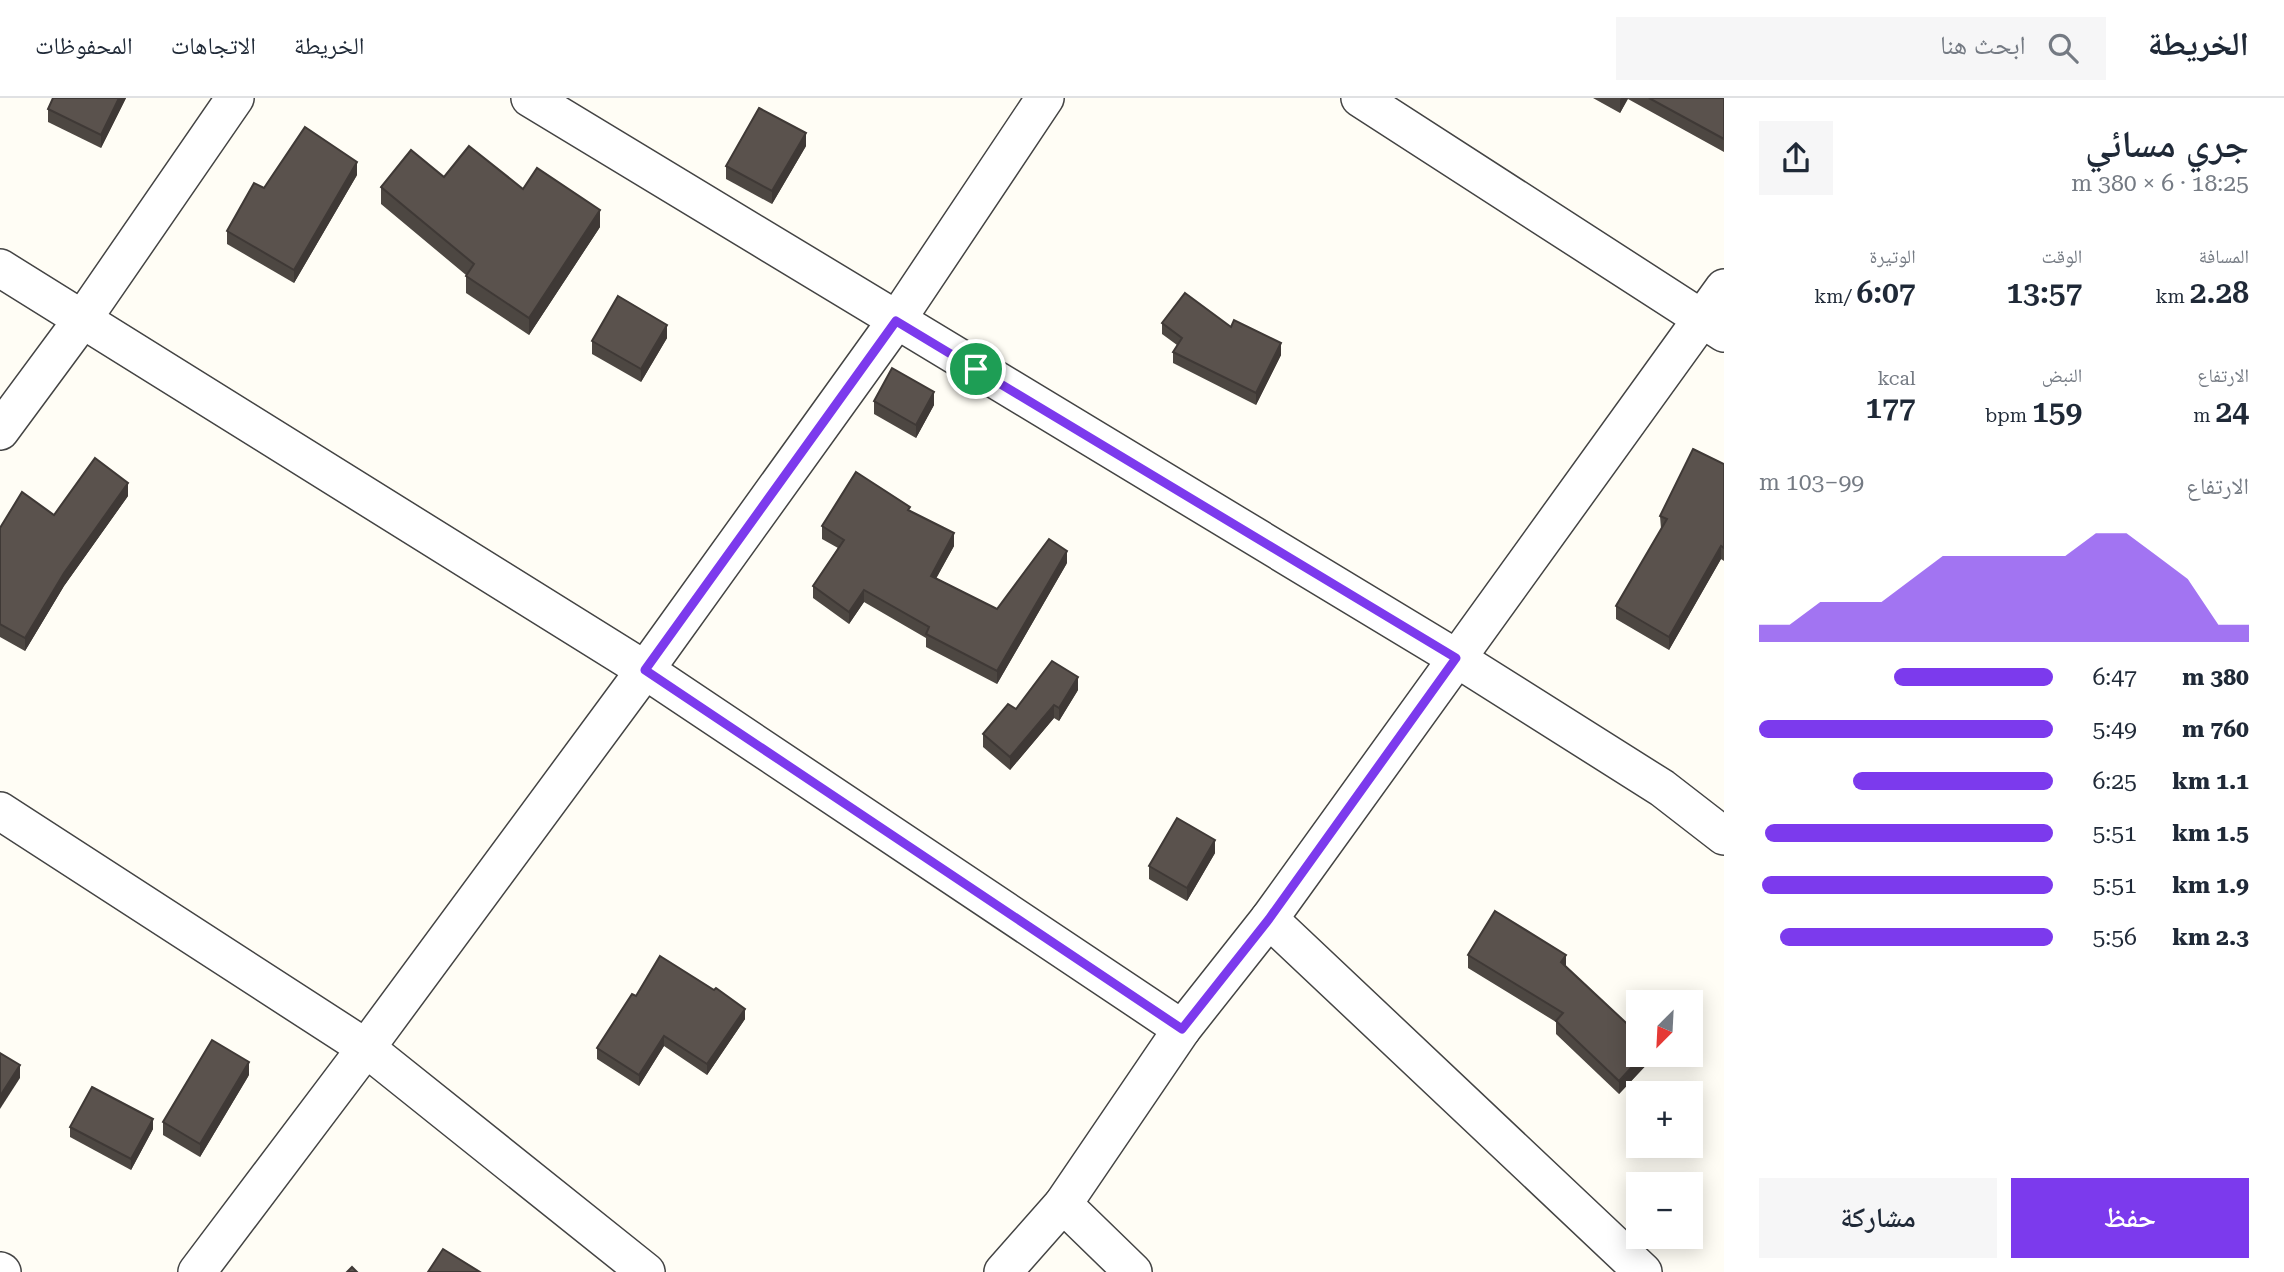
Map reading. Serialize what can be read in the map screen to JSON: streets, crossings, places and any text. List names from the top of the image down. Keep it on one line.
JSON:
{"north":"bottom left","page":{"header":"الخريطة","search":"ابحث هنا","nav":["الخريطة","الاتجاهات","المحفوظات"],"heading":["جري مسائي","18:25 · 6 × 380 m"],"stats":[["المسافة","2.28 km"],["الوقت","13:57"],["الوتيرة","6:07 /km"],["الارتفاع","24 m"],["النبض","159 bpm"],["kcal","177"]],"chart":["الارتفاع","99–103 m"],"list":[{"name":"380 m","note":"6:47"},{"name":"760 m","note":"5:49"},{"name":"1.1 km","note":"6:25"},{"name":"1.5 km","note":"5:51"},{"name":"1.9 km","note":"5:51"},{"name":"2.3 km","note":"5:56"}],"map_buttons":["+","−"],"buttons":["حفظ","مشاركة"]}}
